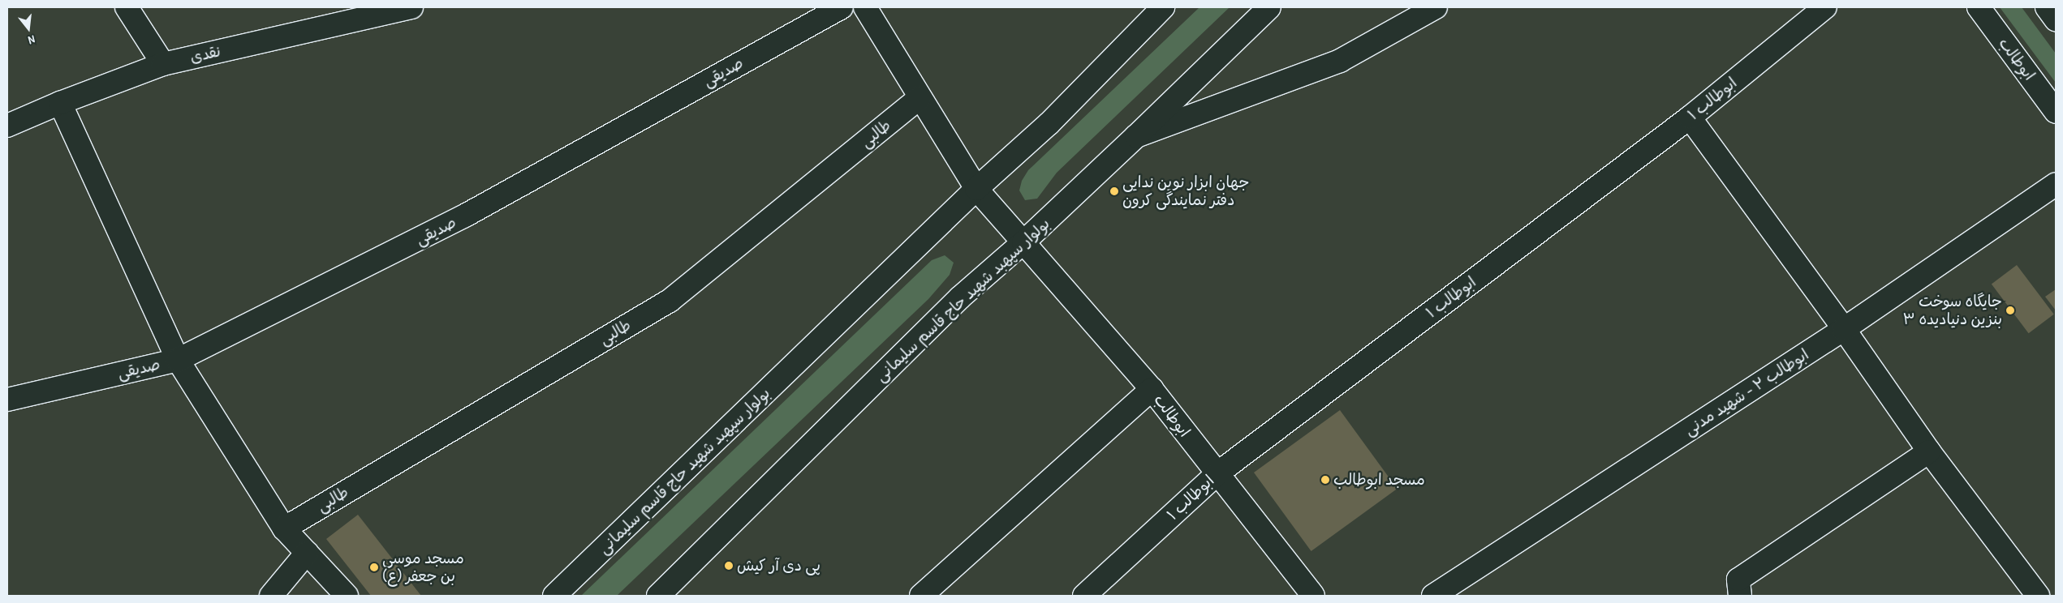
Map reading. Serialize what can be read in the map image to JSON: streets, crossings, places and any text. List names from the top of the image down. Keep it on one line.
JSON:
{"streets":{"street":["نقدی","ابوطالب","صدیقی","ابوطالب ۱","طالبی","بولوار سپهبد شهید حاج قاسم سلیمانی","ابوطالب ۲ - شهید مدنی"]},"crossings":[["ابوطالب","ابوطالب ۱"],["ابوطالب","طالبی"],["ابوطالب","بولوار سپهبد شهید حاج قاسم سلیمانی"]],"places":["جهان ابزار نوین ندایی دفتر نمایندگی کرون","جایگاه سوخت بنزین دنیادیده ۳","مسجد ابوطالب","پی دی آر کیش","مسجد موسی بن جعفر (ع)"],"north":"bottom"}
